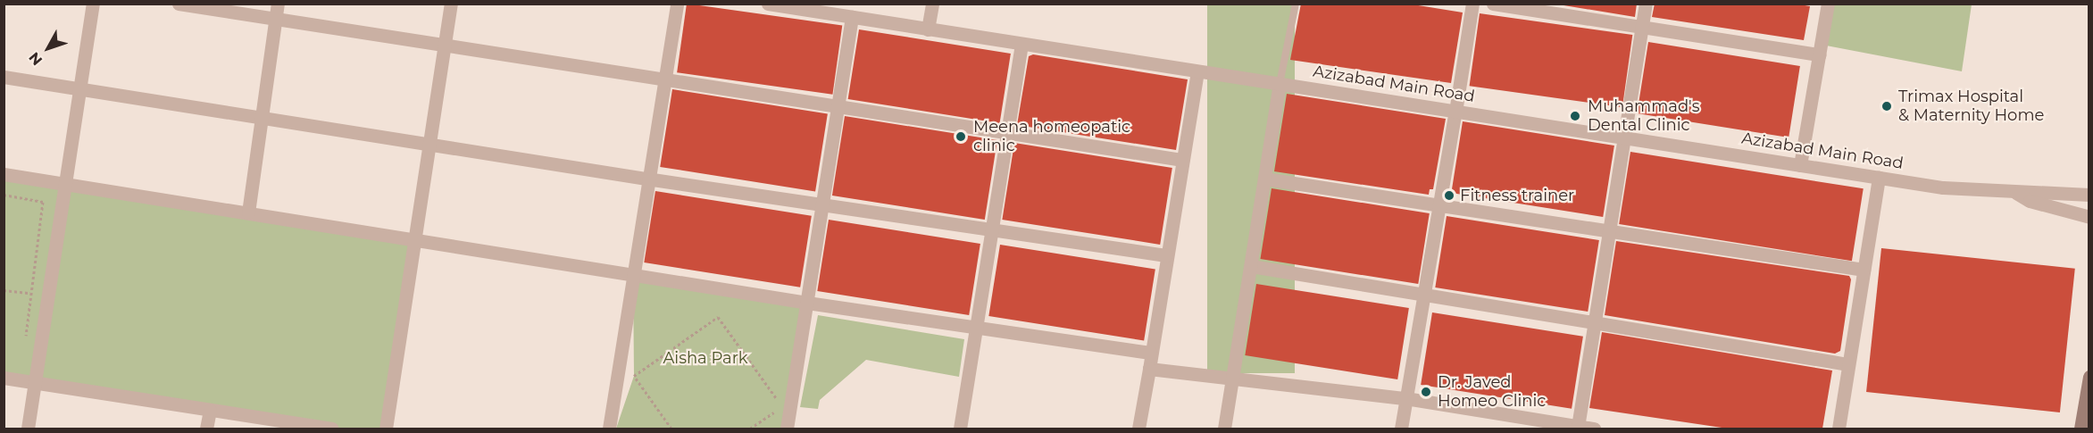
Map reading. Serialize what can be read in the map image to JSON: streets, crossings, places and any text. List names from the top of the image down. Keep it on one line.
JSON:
{"streets":{"street":["Azizabad Main Road"]},"parks":["Aisha Park"],"places":["Trimax Hospital & Maternity Home","Muhammad's Dental Clinic","Meena homeopatic clinic","Fitness trainer","Dr. Javed Homeo Clinic"],"north":"bottom left"}
